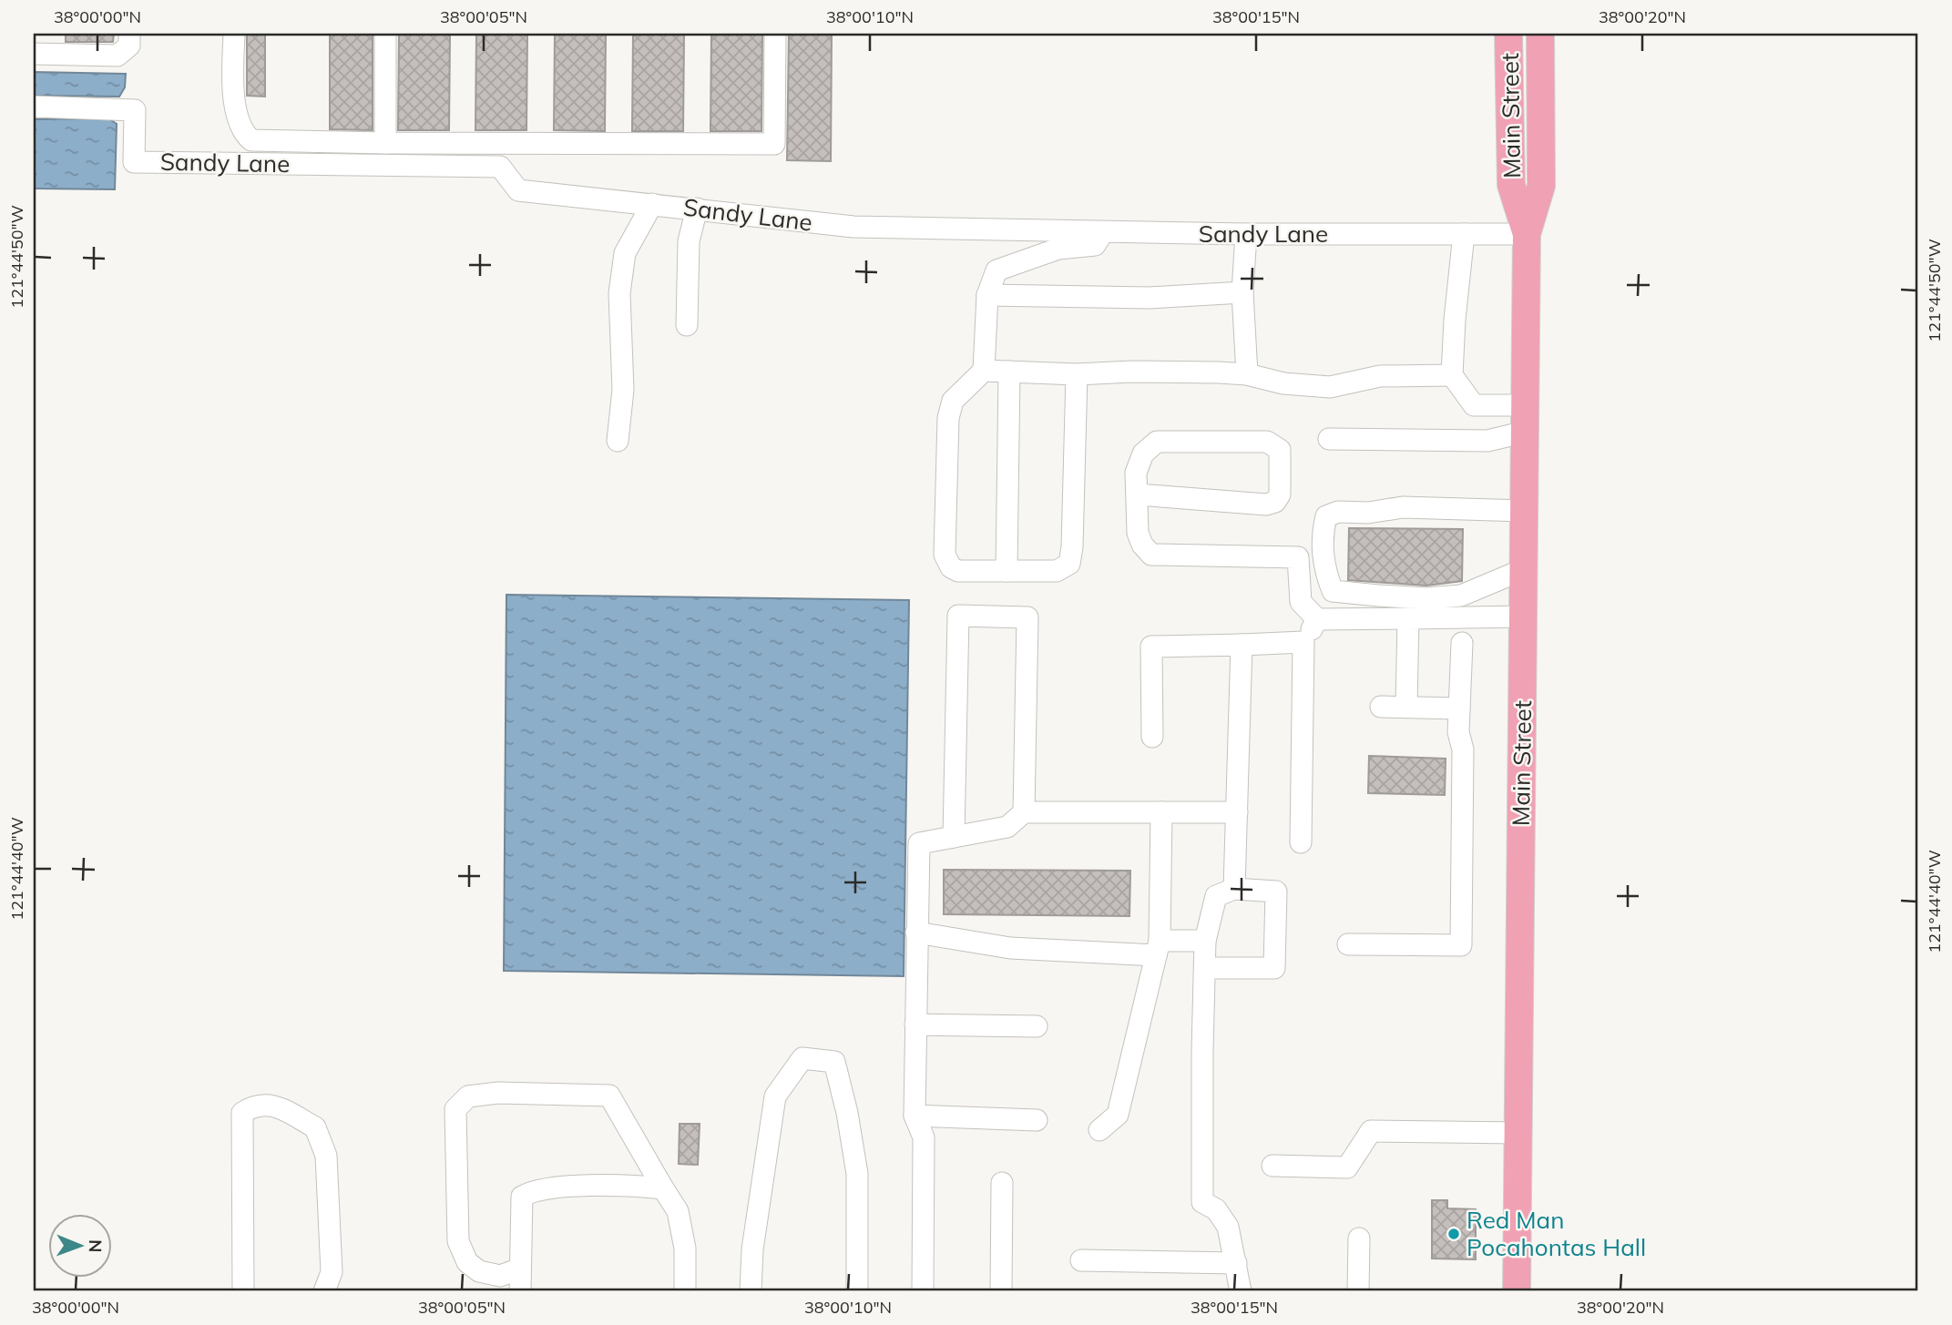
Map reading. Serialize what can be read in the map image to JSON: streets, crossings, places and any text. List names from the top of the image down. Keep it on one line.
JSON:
{"streets":{"main road":["Main Street"],"street":["Sandy Lane"]},"crossings":[["Main Street","Sandy Lane"]],"places":["Red Man Pocahontas Hall"],"north":"right","coordinates":["38°00'00\"N","38°00'05\"N","38°00'10\"N","38°00'15\"N","38°00'20\"N","121°44'50\"W","121°44'40\"W"]}
